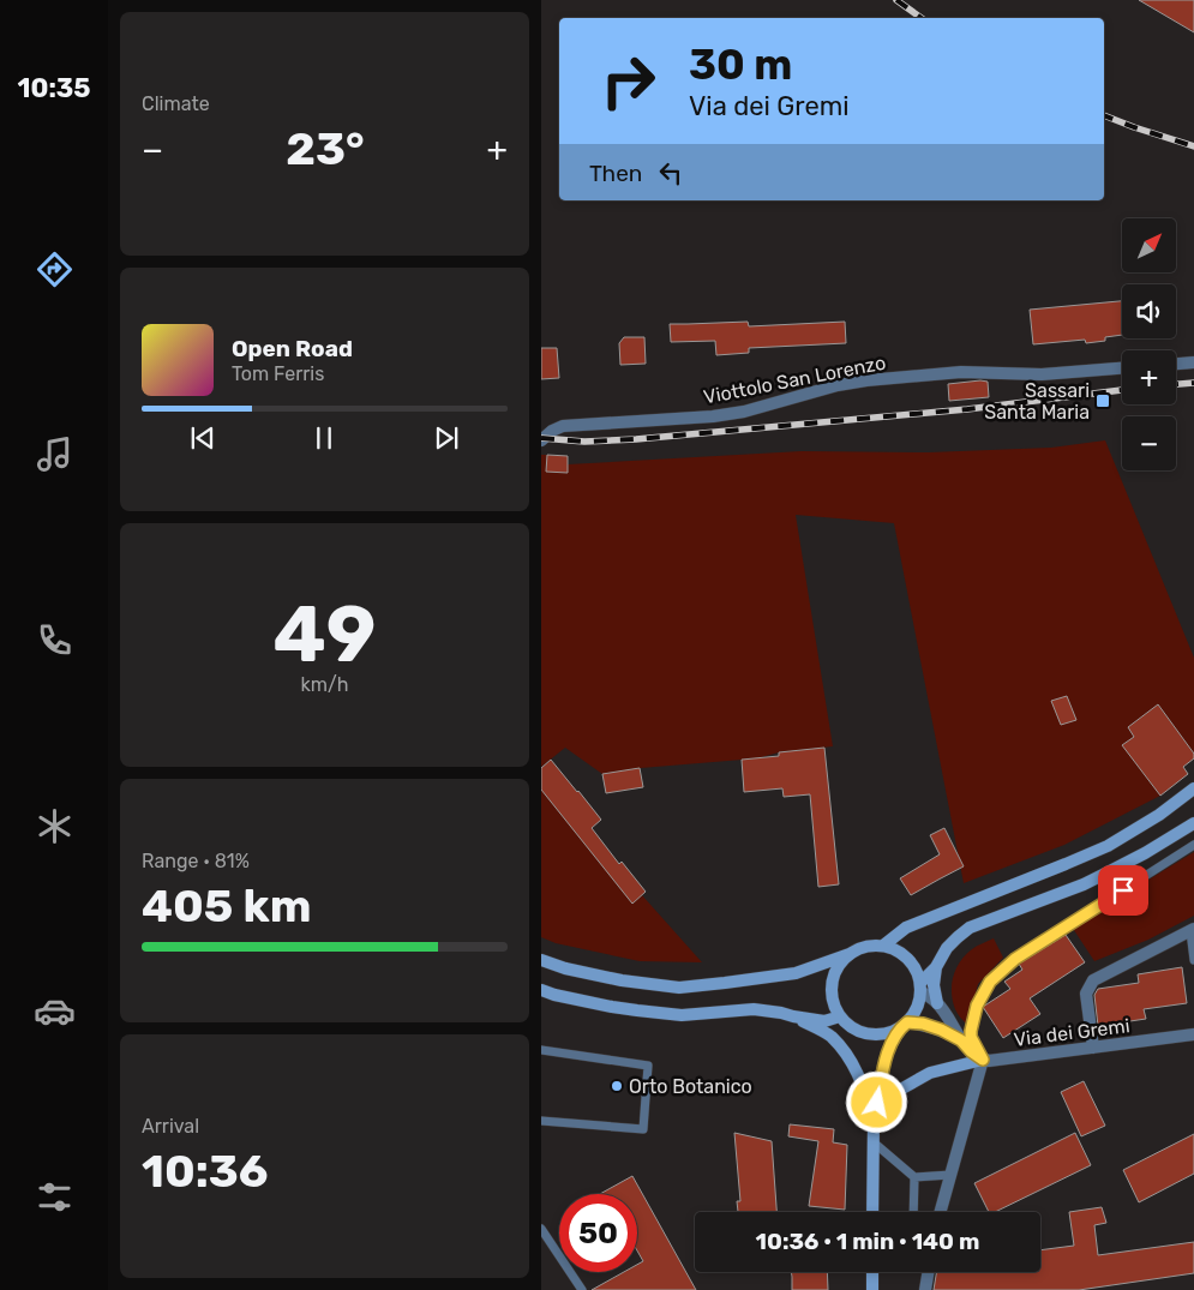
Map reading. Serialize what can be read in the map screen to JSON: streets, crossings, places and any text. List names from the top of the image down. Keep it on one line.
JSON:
{"streets":{"street":["Viottolo San Lorenzo","Via dei Gremi"]},"places":{"transit":["Sassari Santa Maria"],"other":["Orto Botanico"]},"north":"top right","page":{"tabs":"10:35","tile":["Climate",["49","km/h"],["Range · 81%","405 km"],["Arrival","10:36"]],"turn":["30 m","Via dei Gremi"],"heat":["−","23°","+"],"then":"Then","map_buttons":["+","−"],"song":["Open Road","Tom Ferris"],"limit":"50","trip":"10:36 · 1 min · 140 m"}}
